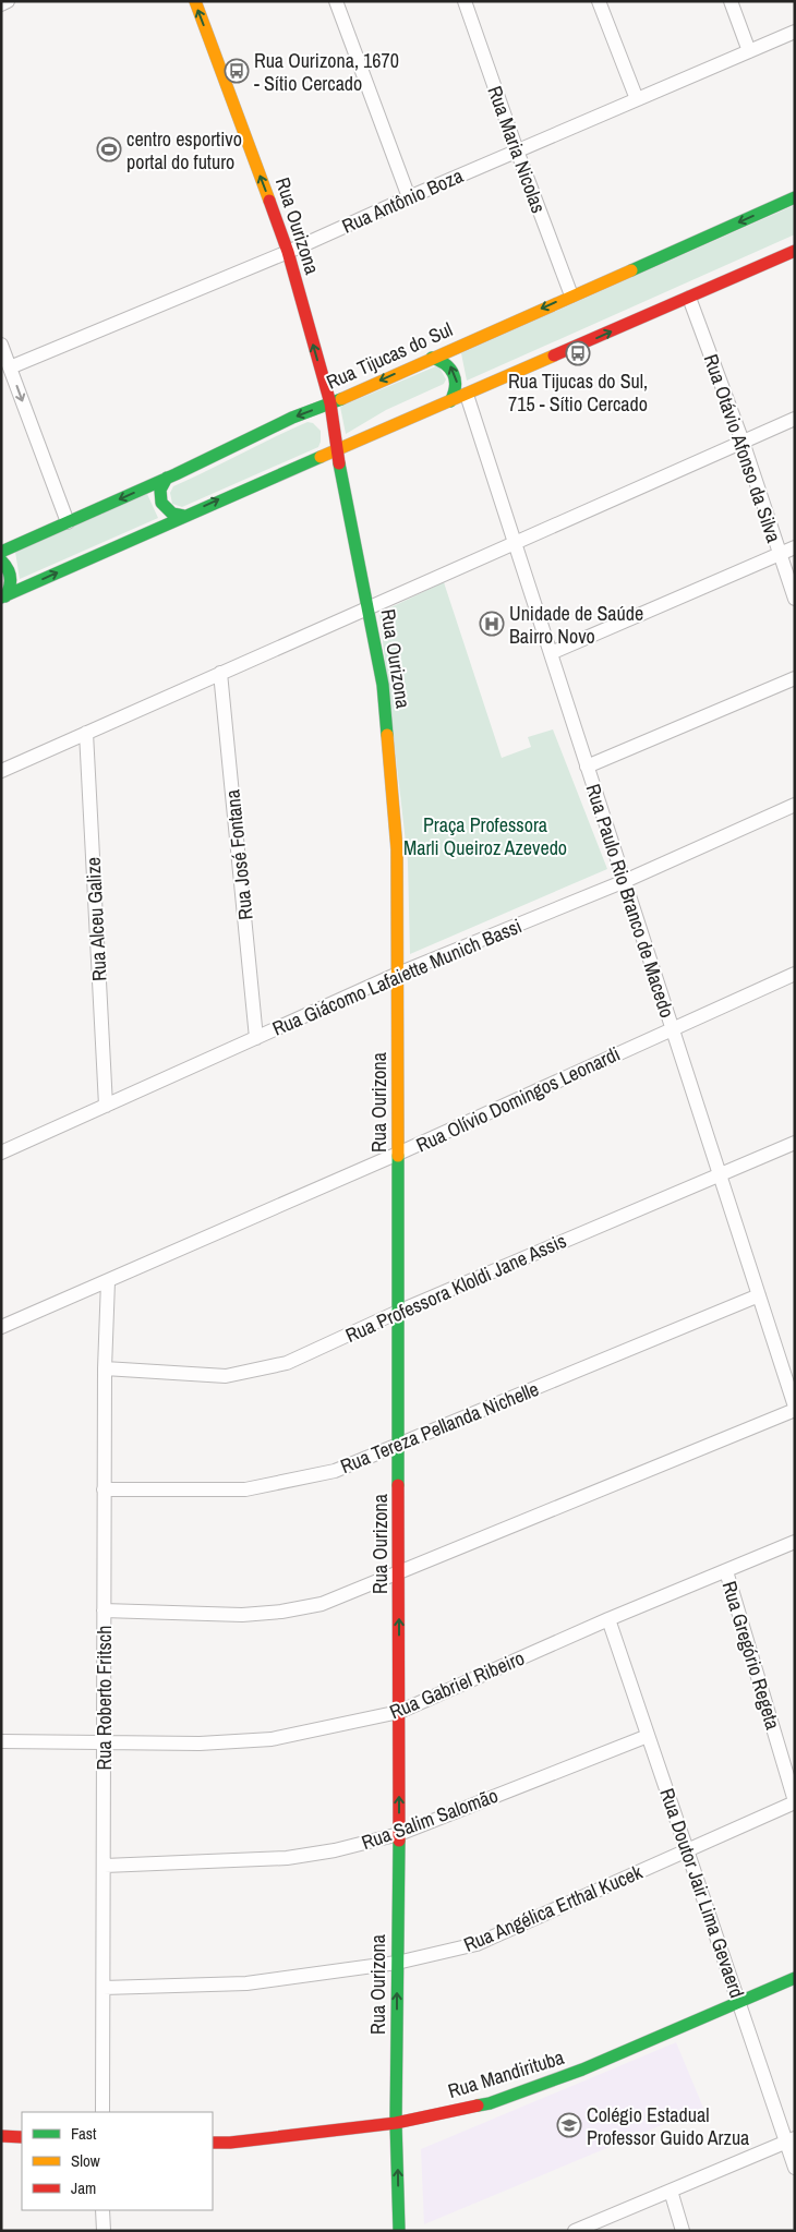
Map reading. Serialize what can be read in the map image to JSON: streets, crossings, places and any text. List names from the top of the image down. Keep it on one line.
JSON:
{"streets":{"main road":["Rua Ourizona","Rua Tijucas do Sul","Rua Mandirituba"],"street":["Rua Maria Nicolas","Rua Antônio Boza","Rua Otávio Afonso da Silva","Rua José Fontana","Rua Paulo Rio Branco de Macedo","Rua Alceu Galize","Rua Giácomo Lafaiette Munich Bassi","Rua Olívio Domingos Leonardi","Rua Professora Kloldi Jane Assis","Rua Tereza Pellanda Nichelle","Rua Gregório Regeta","Rua Gabriel Ribeiro","Rua Roberto Fritsch","Rua Salim Salomão","Rua Doutor Jair Lima Gevaerd","Rua Angélica Erthal Kucek"]},"crossings":[["Rua Maria Nicolas","Rua Antônio Boza"],["Rua Maria Nicolas","Rua Tijucas do Sul"],["Rua Antônio Boza","Rua Ourizona"],["Rua Ourizona","Rua Tijucas do Sul"],["Rua Ourizona","Rua Giácomo Lafaiette Munich Bassi"],["Rua Ourizona","Rua Olívio Domingos Leonardi"],["Rua Ourizona","Rua Professora Kloldi Jane Assis"],["Rua Ourizona","Rua Tereza Pellanda Nichelle"],["Rua Ourizona","Rua Gabriel Ribeiro"],["Rua Ourizona","Rua Salim Salomão"],["Rua Ourizona","Rua Angélica Erthal Kucek"],["Rua Ourizona","Rua Mandirituba"],["Rua José Fontana","Rua Giácomo Lafaiette Munich Bassi"],["Rua Paulo Rio Branco de Macedo","Rua Giácomo Lafaiette Munich Bassi"],["Rua Paulo Rio Branco de Macedo","Rua Olívio Domingos Leonardi"],["Rua Paulo Rio Branco de Macedo","Rua Professora Kloldi Jane Assis"],["Rua Paulo Rio Branco de Macedo","Rua Tereza Pellanda Nichelle"],["Rua Alceu Galize","Rua Giácomo Lafaiette Munich Bassi"],["Rua Olívio Domingos Leonardi","Rua Roberto Fritsch"],["Rua Professora Kloldi Jane Assis","Rua Roberto Fritsch"],["Rua Tereza Pellanda Nichelle","Rua Roberto Fritsch"],["Rua Gregório Regeta","Rua Gabriel Ribeiro"],["Rua Gregório Regeta","Rua Angélica Erthal Kucek"],["Rua Gabriel Ribeiro","Rua Roberto Fritsch"],["Rua Gabriel Ribeiro","Rua Doutor Jair Lima Gevaerd"],["Rua Roberto Fritsch","Rua Salim Salomão"],["Rua Roberto Fritsch","Rua Angélica Erthal Kucek"],["Rua Salim Salomão","Rua Doutor Jair Lima Gevaerd"],["Rua Doutor Jair Lima Gevaerd","Rua Angélica Erthal Kucek"],["Rua Doutor Jair Lima Gevaerd","Rua Mandirituba"]],"one_way":["Rua Ourizona"],"parks":["Praça Professora Marli Queiroz Azevedo"],"places":{"bus stop":["Rua Ourizona, 1670 - Sítio Cercado","Rua Tijucas do Sul, 715 - Sítio Cercado"],"sports":["centro esportivo portal do futuro"],"hospital":["Unidade de Saúde Bairro Novo"],"school or university":["Colégio Estadual Professor Guido Arzua"]},"legend":["Fast","Slow","Jam"]}
